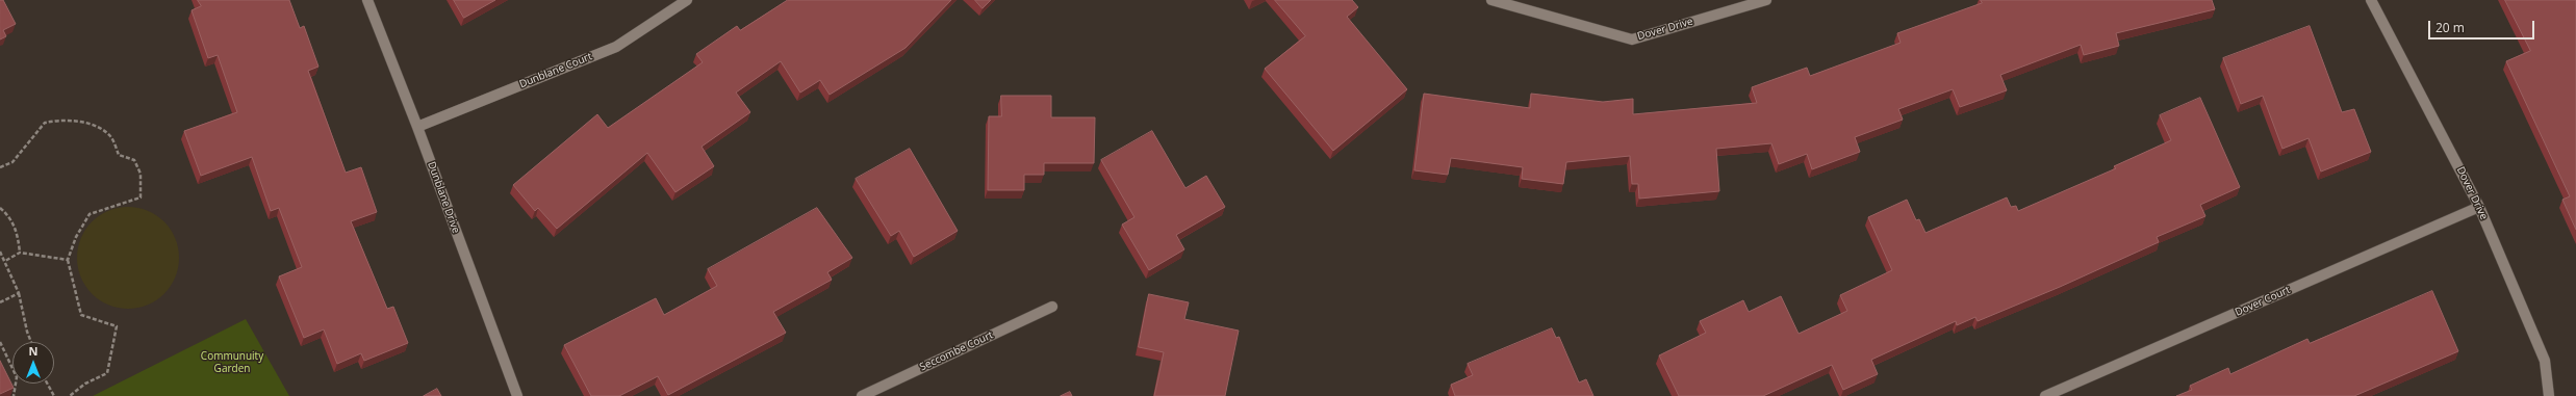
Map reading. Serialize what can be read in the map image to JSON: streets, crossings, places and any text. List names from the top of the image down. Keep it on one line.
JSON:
{"streets":{"street":["Dover Drive","Dunblane Court","Dunblane Drive","Dover Court","Seccombe Court"]},"crossings":[["Dover Drive","Dover Court"],["Dunblane Court","Dunblane Drive"]],"parks":["Communuity Garden"],"scale_bar":"20 m","north":"top"}
